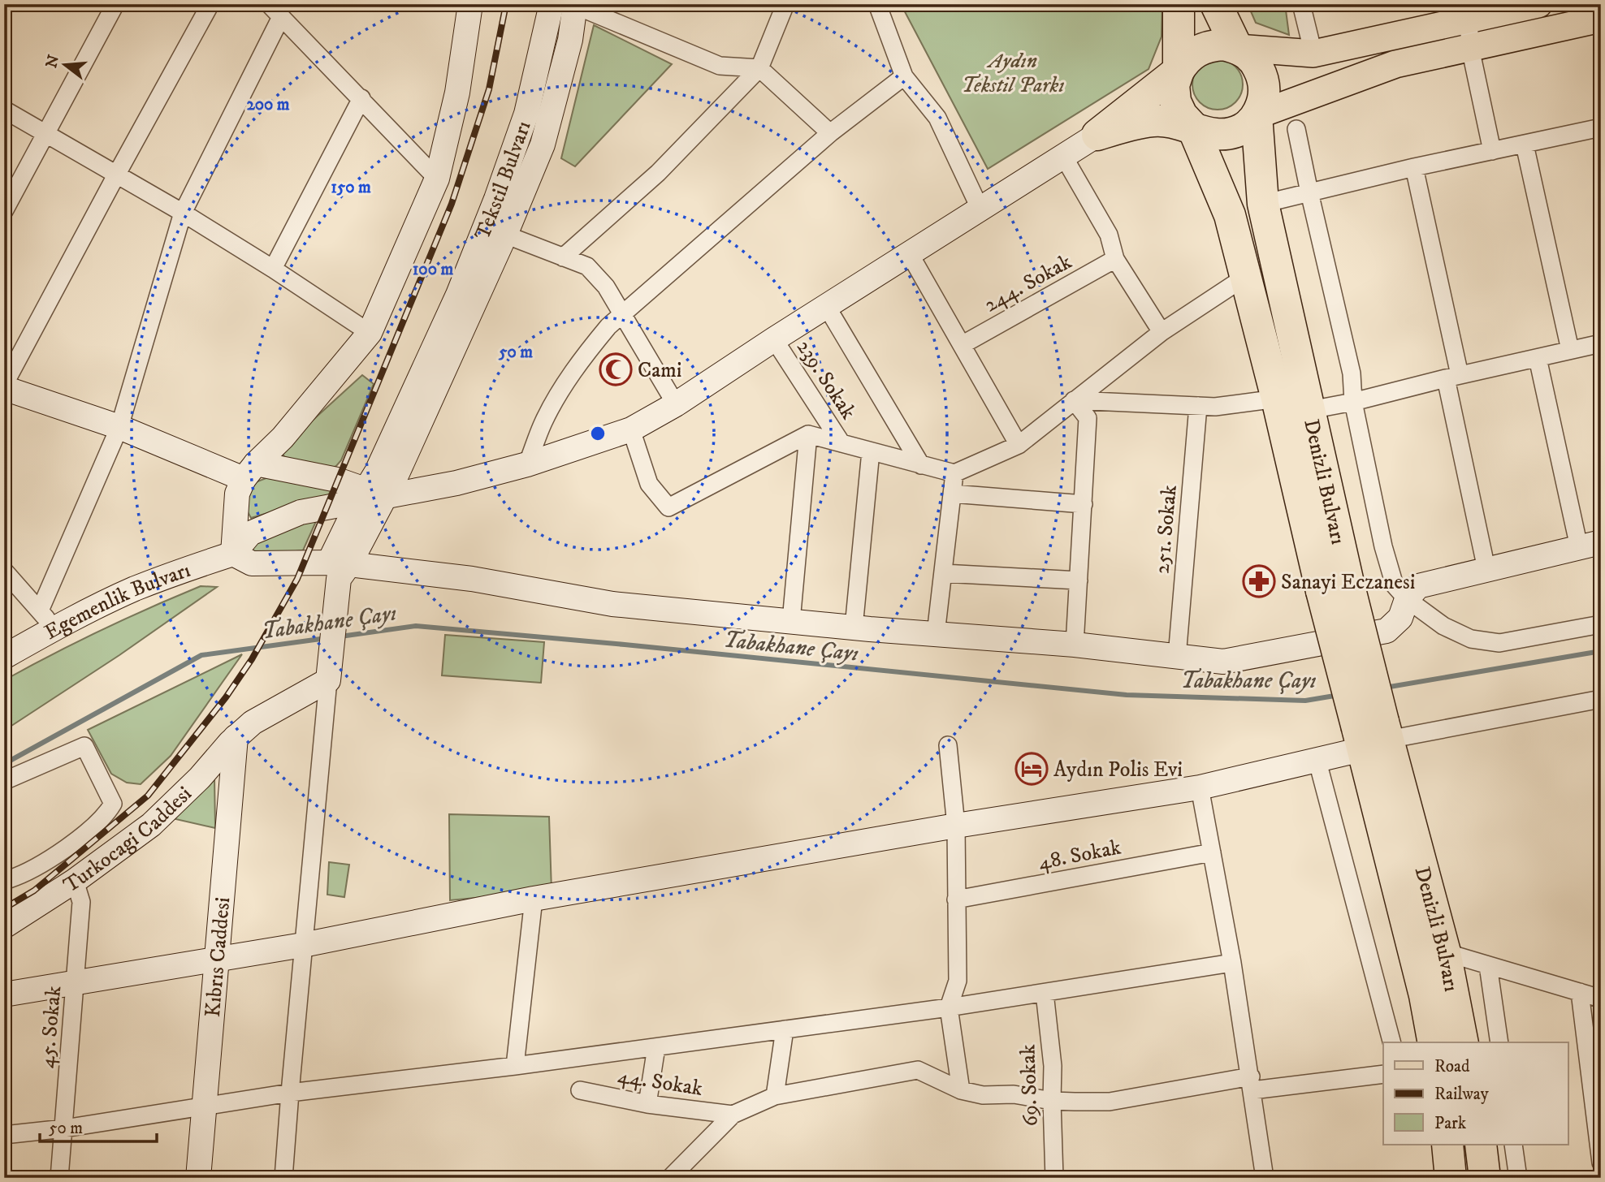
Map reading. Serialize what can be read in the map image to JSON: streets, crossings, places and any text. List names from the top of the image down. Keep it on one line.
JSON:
{"streets":{"highway":["Denizli Bulvarı"],"street":["Tekstil Bulvarı","244. Sokak","239. Sokak","251. Sokak","Egemenlik Bulvarı","Turkocagi Caddesi","48. Sokak","Kıbrıs Caddesi","45. Sokak","44. Sokak","69. Sokak"]},"crossings":[["Turkocagi Caddesi","Kıbrıs Caddesi"],["Turkocagi Caddesi","45. Sokak"]],"water":["Tabakhane Çayı"],"parks":["Aydın Tekstil Parkı"],"places":{"mosque":["Cami"],"pharmacy":["Sanayi Eczanesi"],"hotel":["Aydın Polis Evi"]},"legend":["Road","Railway","Park"],"scale_bar":"50 m","north":"left","rings":["200 m","150 m","100 m","50 m"]}
